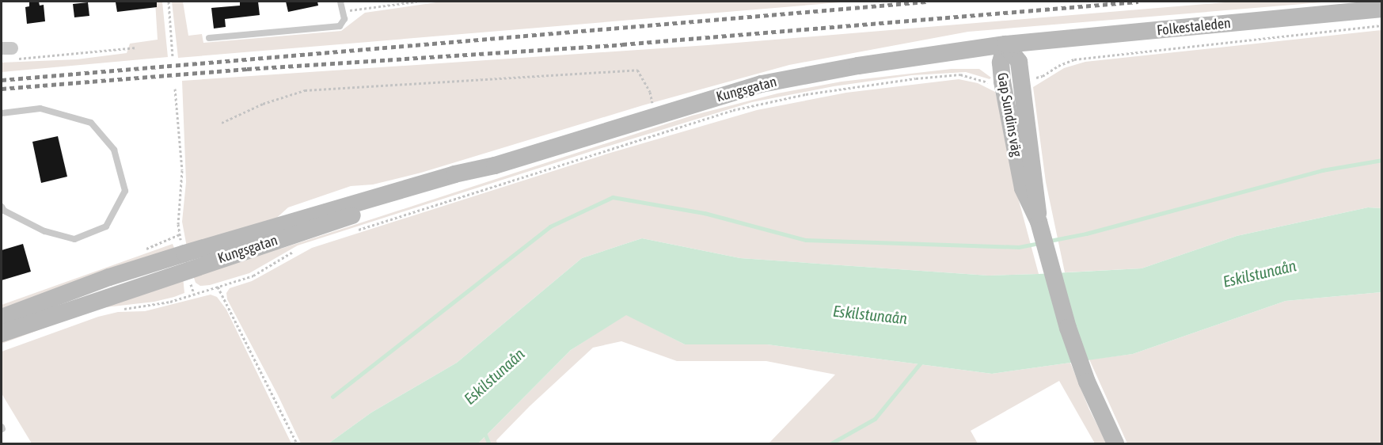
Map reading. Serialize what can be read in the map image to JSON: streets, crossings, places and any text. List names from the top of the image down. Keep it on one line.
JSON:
{"streets":{"main road":["Folkestaleden","Kungsgatan","Gap Sundins väg"]},"crossings":[["Folkestaleden","Kungsgatan"],["Folkestaleden","Gap Sundins väg"],["Kungsgatan","Gap Sundins väg"]],"water":["Eskilstunaån"]}
